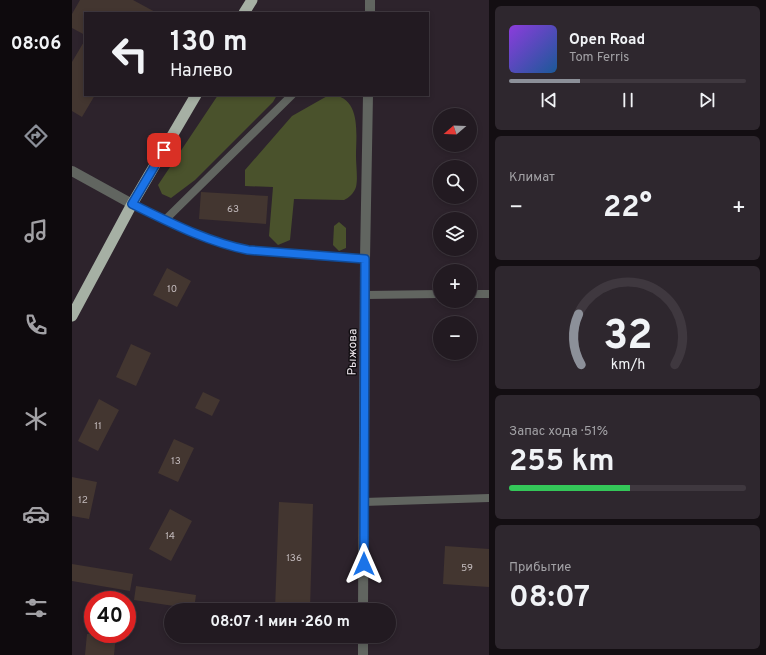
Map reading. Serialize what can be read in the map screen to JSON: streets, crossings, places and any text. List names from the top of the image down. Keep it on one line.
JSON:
{"streets":{"street":["Рыжова"]},"house_numbers":["63","10","11","13","12","14","136","59"],"north":"left","page":{"tabs":"08:06","turn":["130 m","Налево"],"song":["Open Road","Tom Ferris"],"map_buttons":["+","−"],"tile":["Климат",["Запас хода · 51%","255 km"],["Прибытие","08:07"]],"heat":["−","22°","+"],"limit":"40","trip":"08:07 · 1 мин · 260 m","gauge":["32","km/h"]}}
